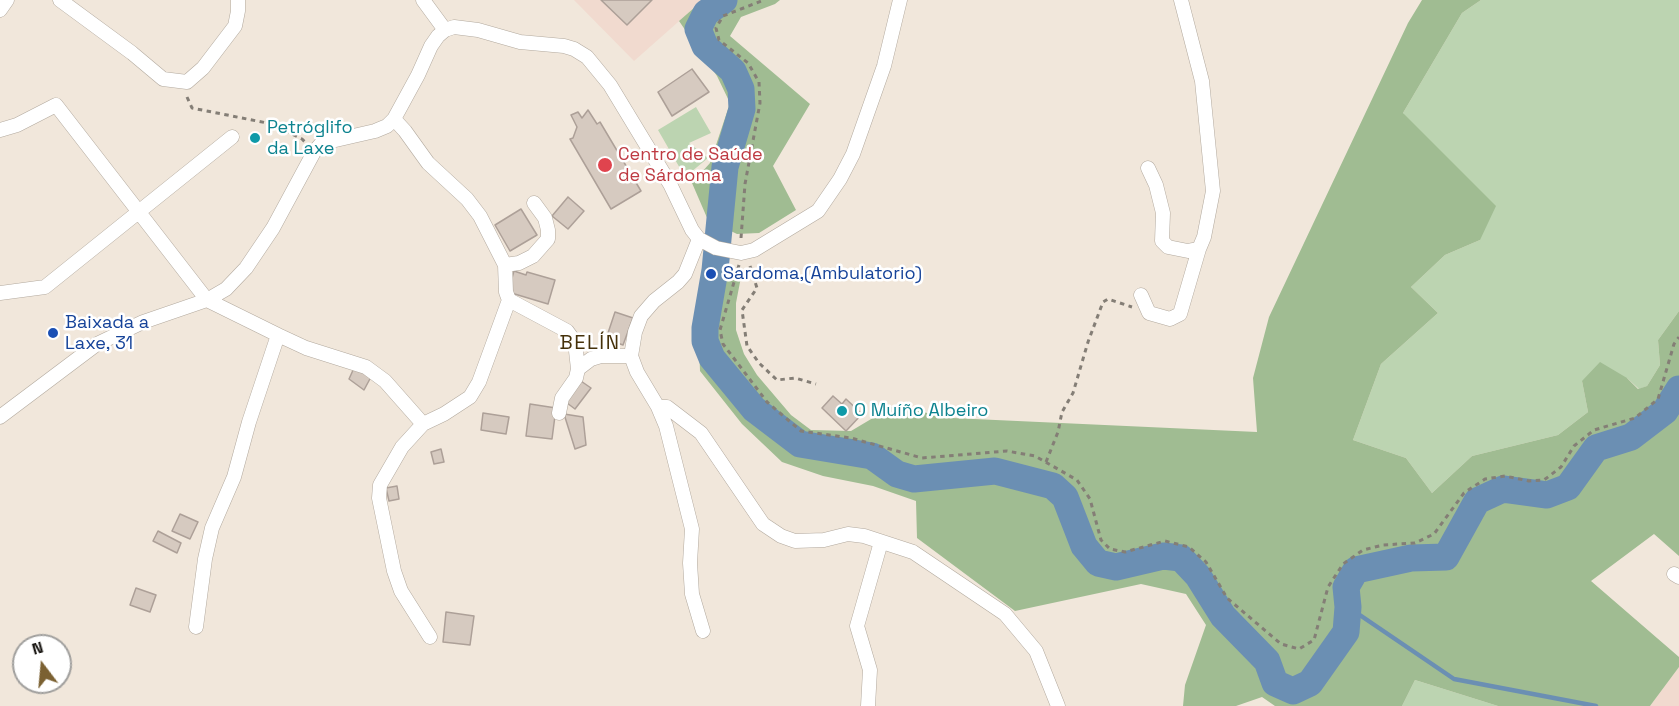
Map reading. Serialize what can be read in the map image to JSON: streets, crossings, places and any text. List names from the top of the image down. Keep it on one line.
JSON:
{"districts":["BELÍN"],"places":["Petróglifo da Laxe","Centro de Saúde de Sárdoma","Sardoma,(Ambulatorio)","Baixada a Laxe, 31","O Muíño Albeiro"],"north":"top"}
